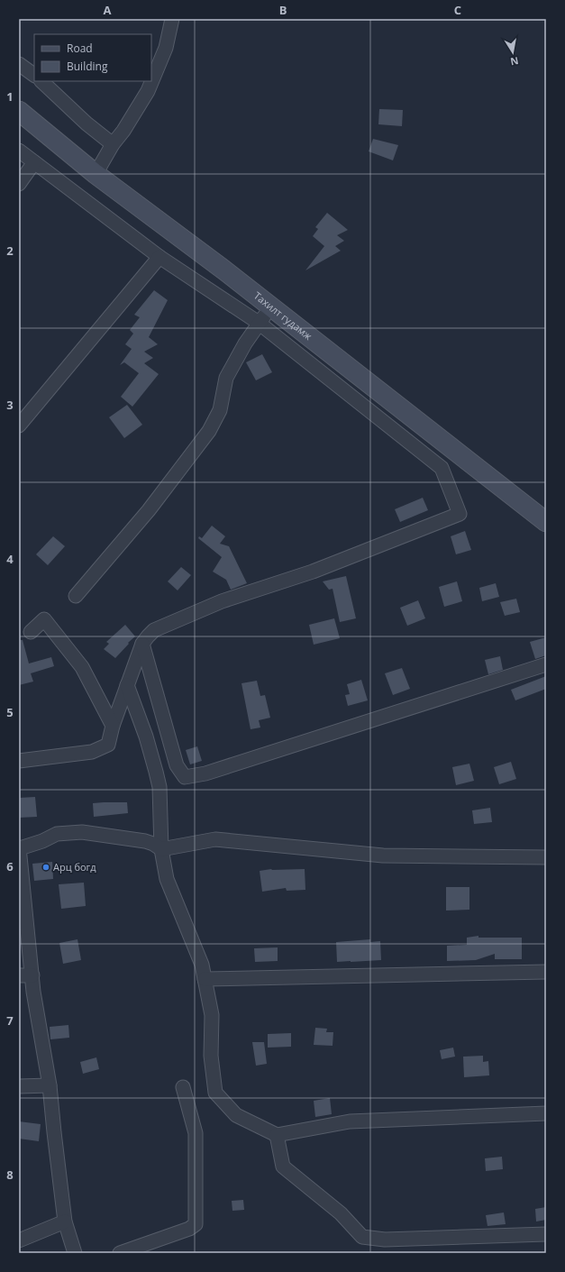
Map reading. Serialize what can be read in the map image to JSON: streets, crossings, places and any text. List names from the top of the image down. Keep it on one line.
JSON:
{"streets":{"main road":["Тахилт гудамж"]},"places":["Арц богд"],"legend":["Road","Building"],"north":"bottom","grid":{"columns":["A","B","C"],"rows":["1","2","3","4","5","6","7","8"]}}
